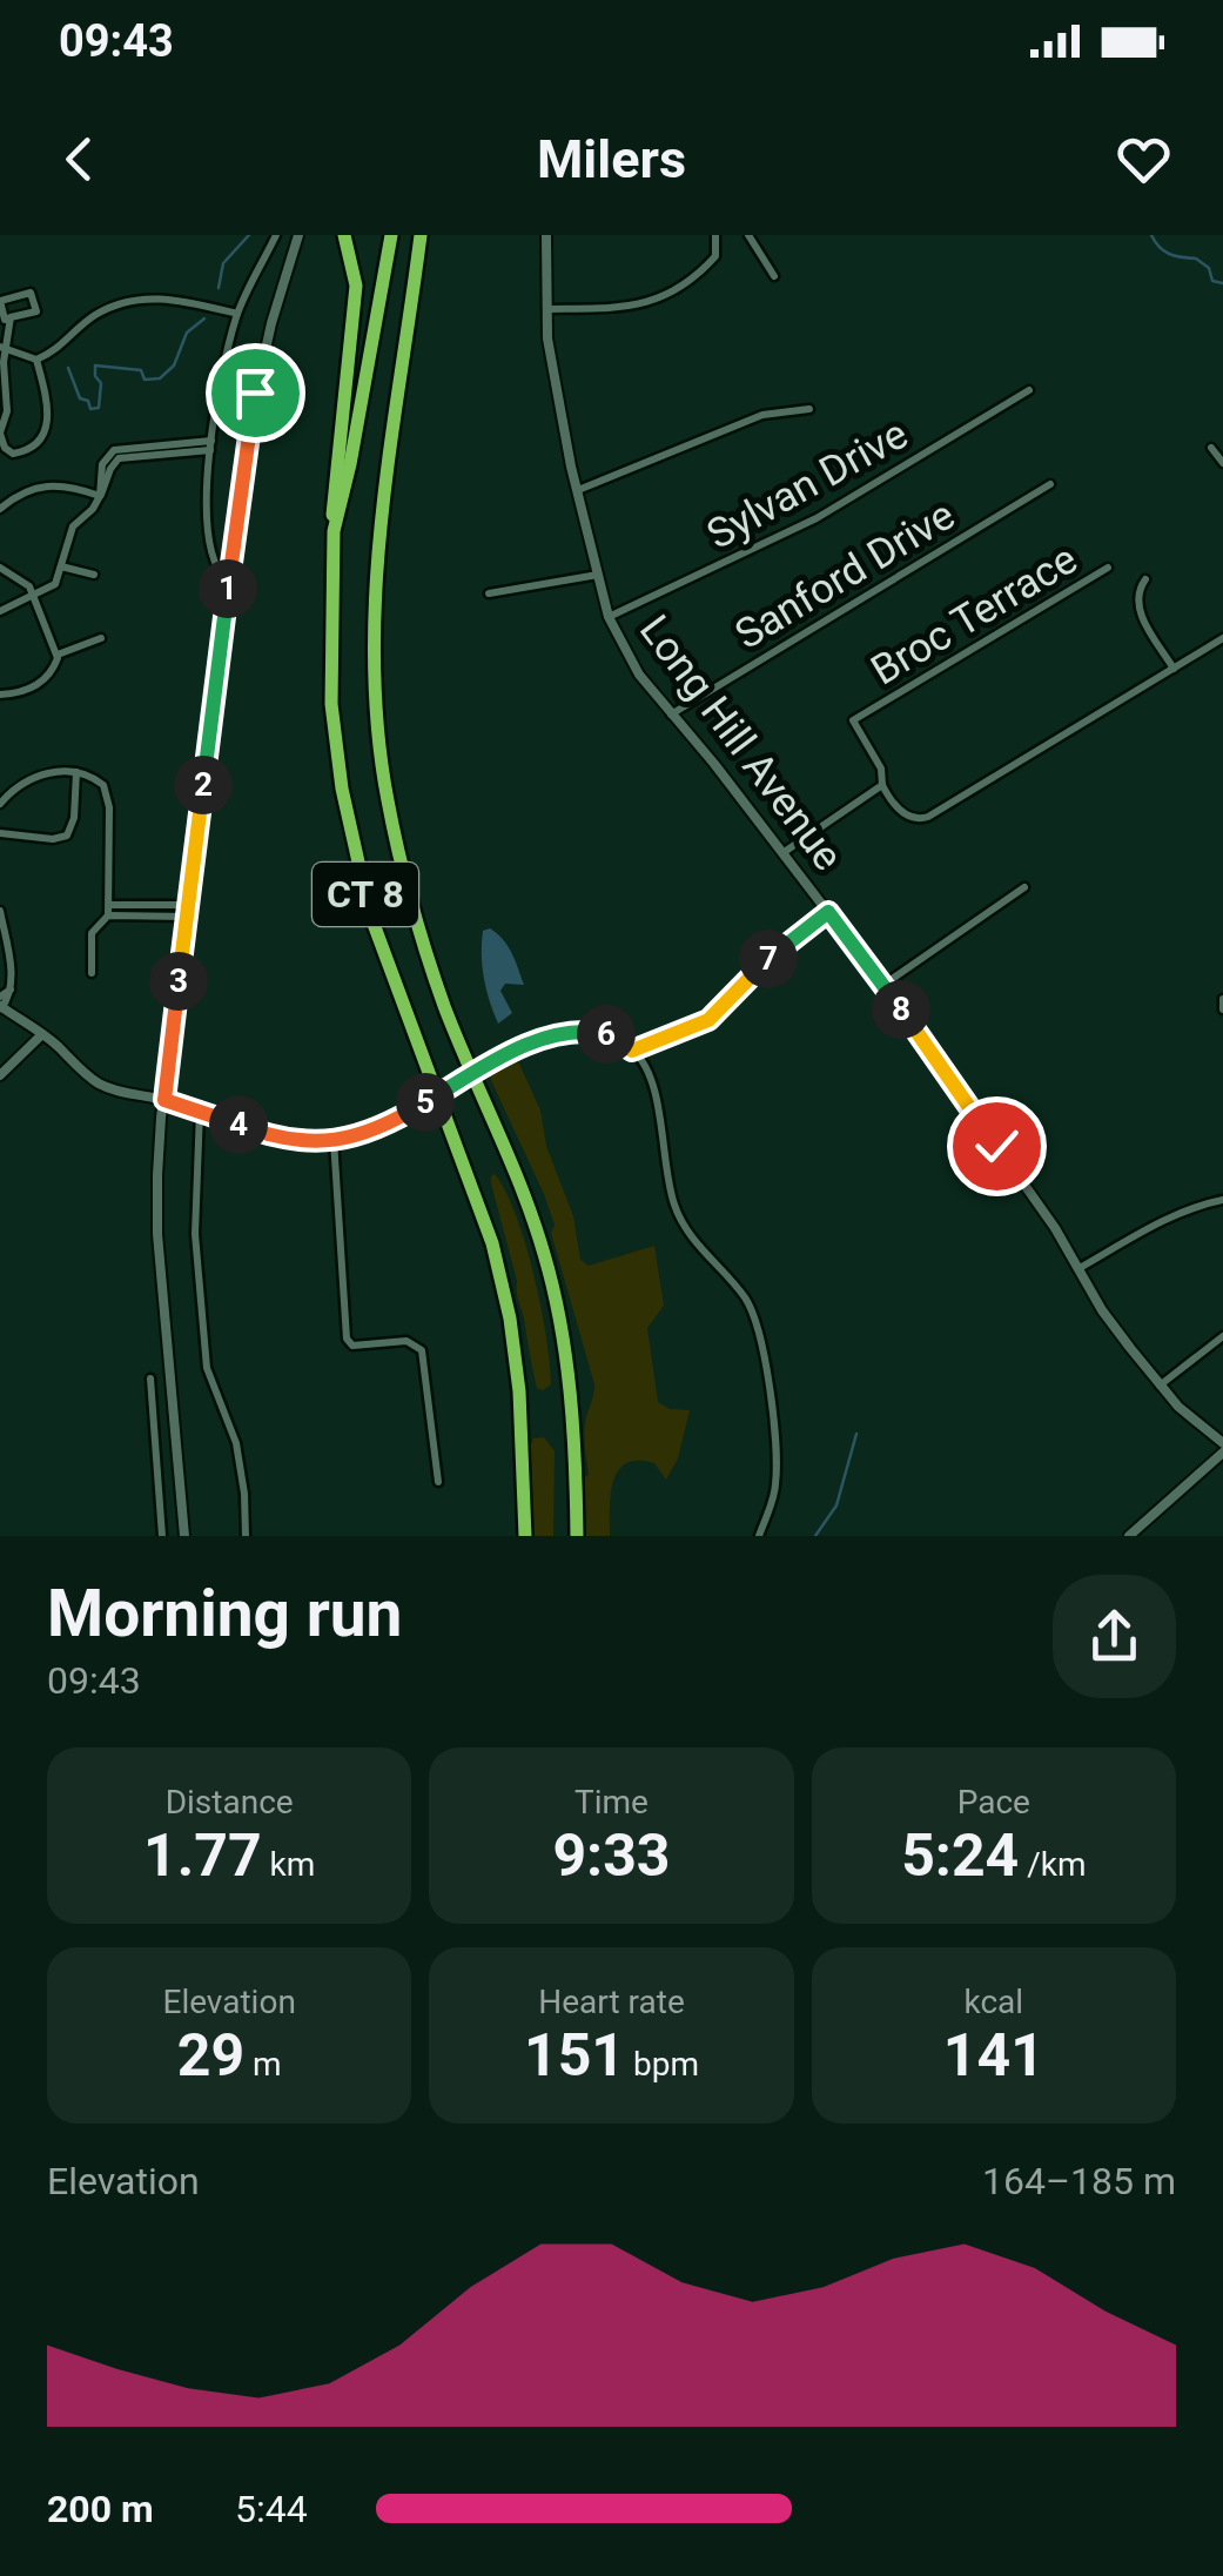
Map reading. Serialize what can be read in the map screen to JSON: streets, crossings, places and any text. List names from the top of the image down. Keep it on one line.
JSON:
{"streets":{"highway":["CT 8"],"street":["Sylvan Drive","Sanford Drive","Broc Terrace","Long Hill Avenue"]},"crossings":[["Sylvan Drive","Long Hill Avenue"],["Sanford Drive","Long Hill Avenue"]],"page":{"status":"09:43","header":"Milers","pins":["1","2","7","3","8","6","5","4"],"heading":["Morning run","09:43"],"stats":[["Distance","1.77 km"],["Time","9:33"],["Pace","5:24 /km"],["Elevation","29 m"],["Heart rate","151 bpm"],["kcal","141"]],"chart":["Elevation","164–185 m"],"list":[{"name":"200 m","note":"5:44"}]}}
